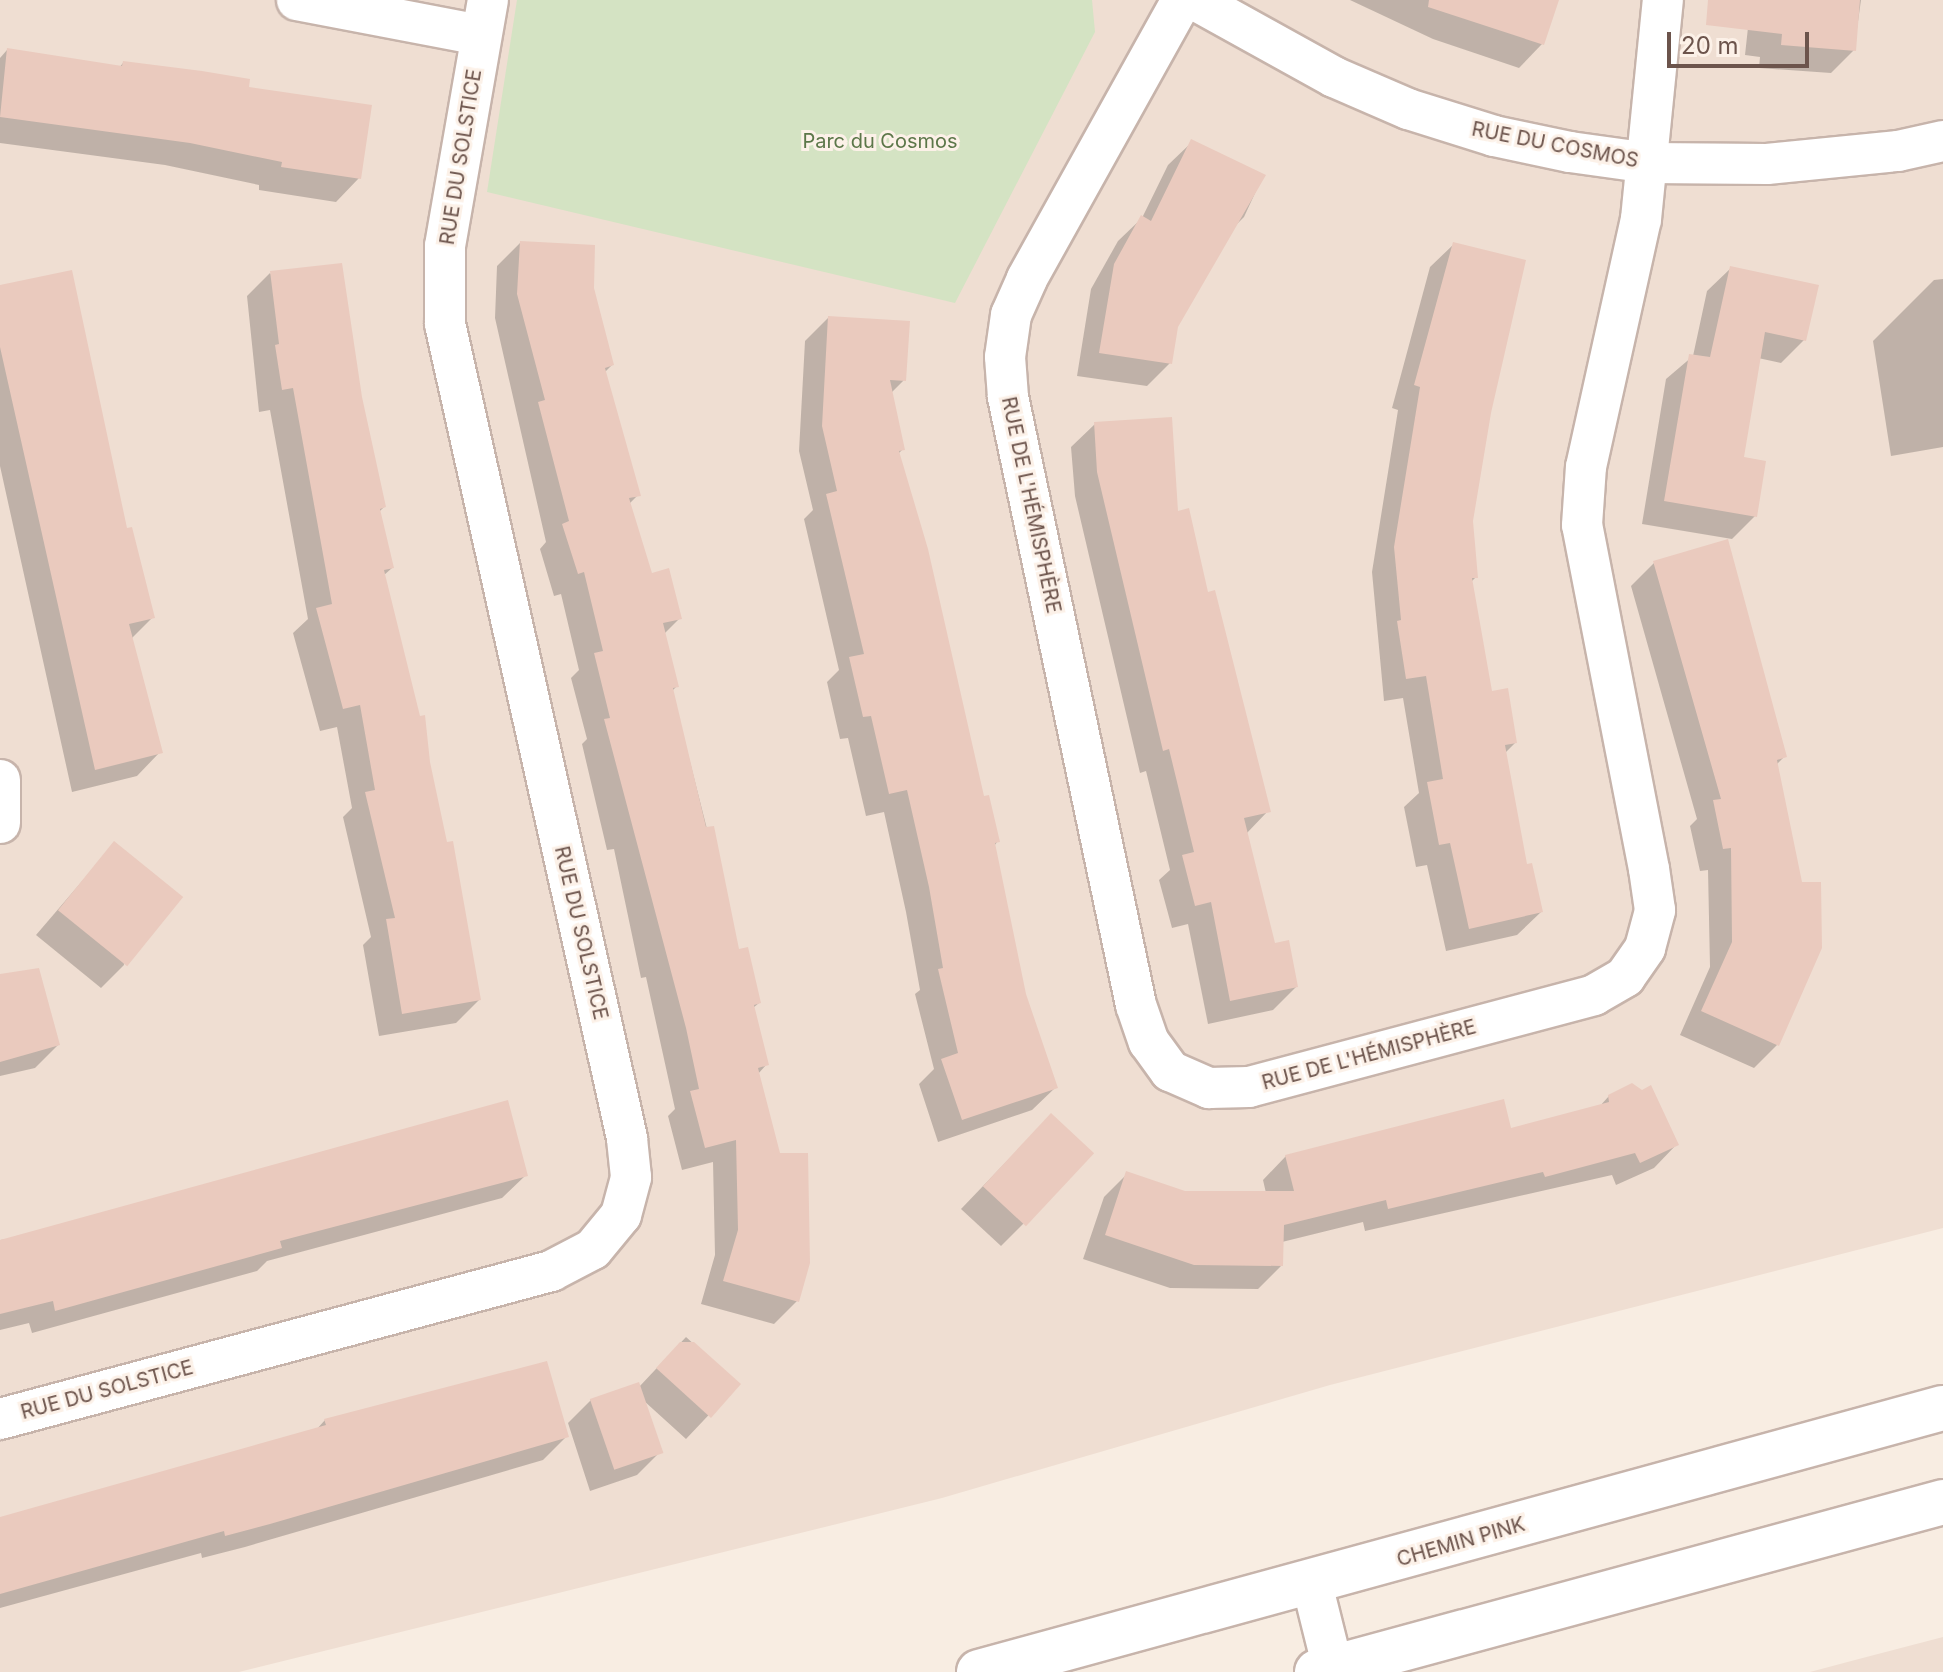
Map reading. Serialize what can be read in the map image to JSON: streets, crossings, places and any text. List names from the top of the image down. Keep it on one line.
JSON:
{"streets":{"main road":["CHEMIN PINK"],"street":["RUE DU COSMOS","RUE DU SOLSTICE","RUE DE L'HÉMISPHÈRE"]},"crossings":[["RUE DU COSMOS","RUE DE L'HÉMISPHÈRE"]],"parks":["Parc du Cosmos"],"scale_bar":"20 m"}
